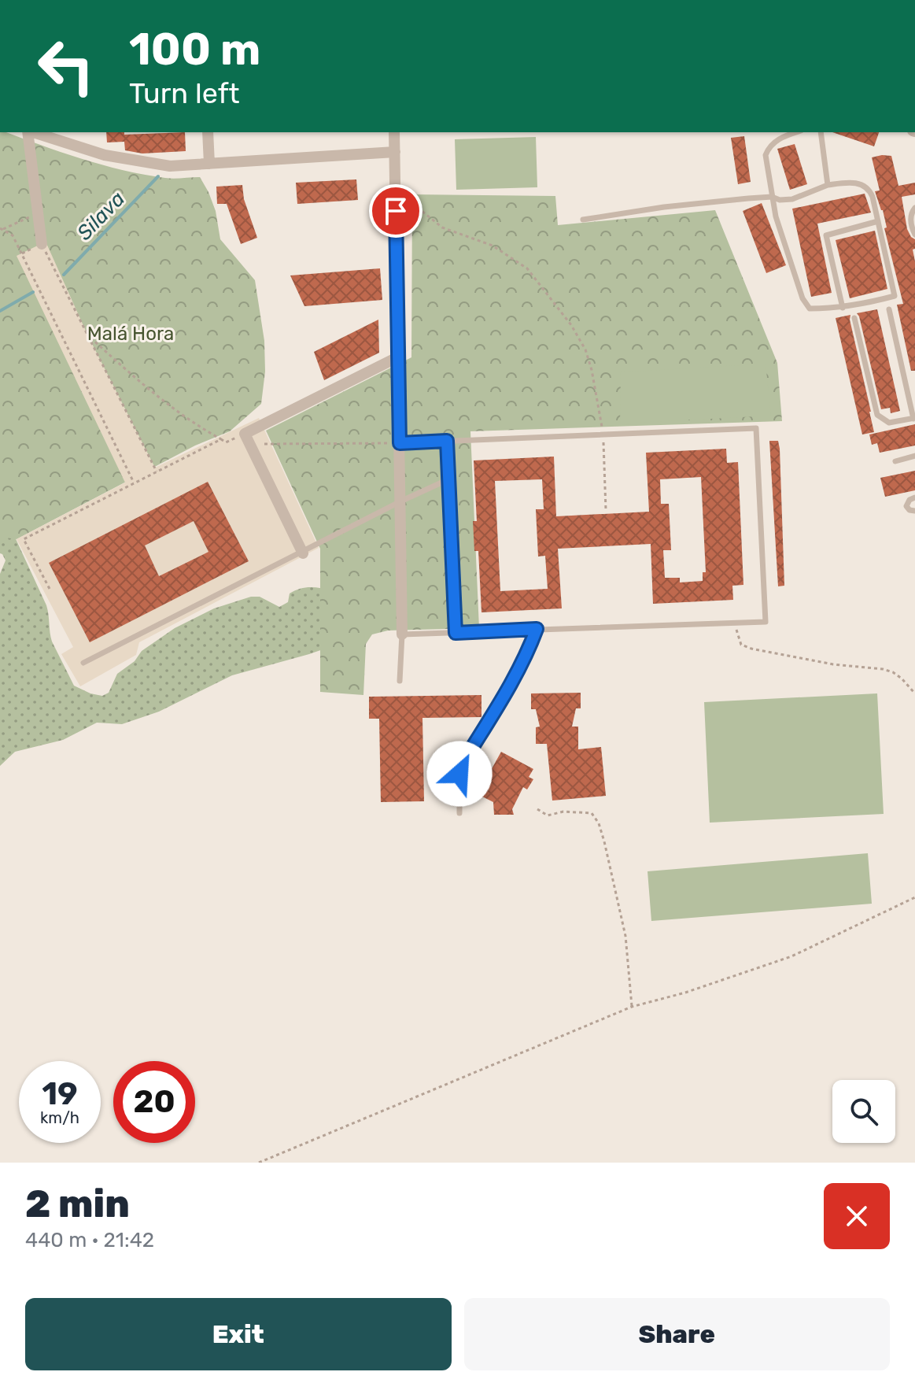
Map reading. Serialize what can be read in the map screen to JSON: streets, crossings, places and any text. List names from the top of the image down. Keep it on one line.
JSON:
{"water":["Silava"],"parks":["Malá Hora"],"page":{"turn":["100 m","Turn left"],"speed":"19 km/h","limit":"20","heading":["2 min","440 m · 21:42"],"buttons":["Exit","Share"]}}
